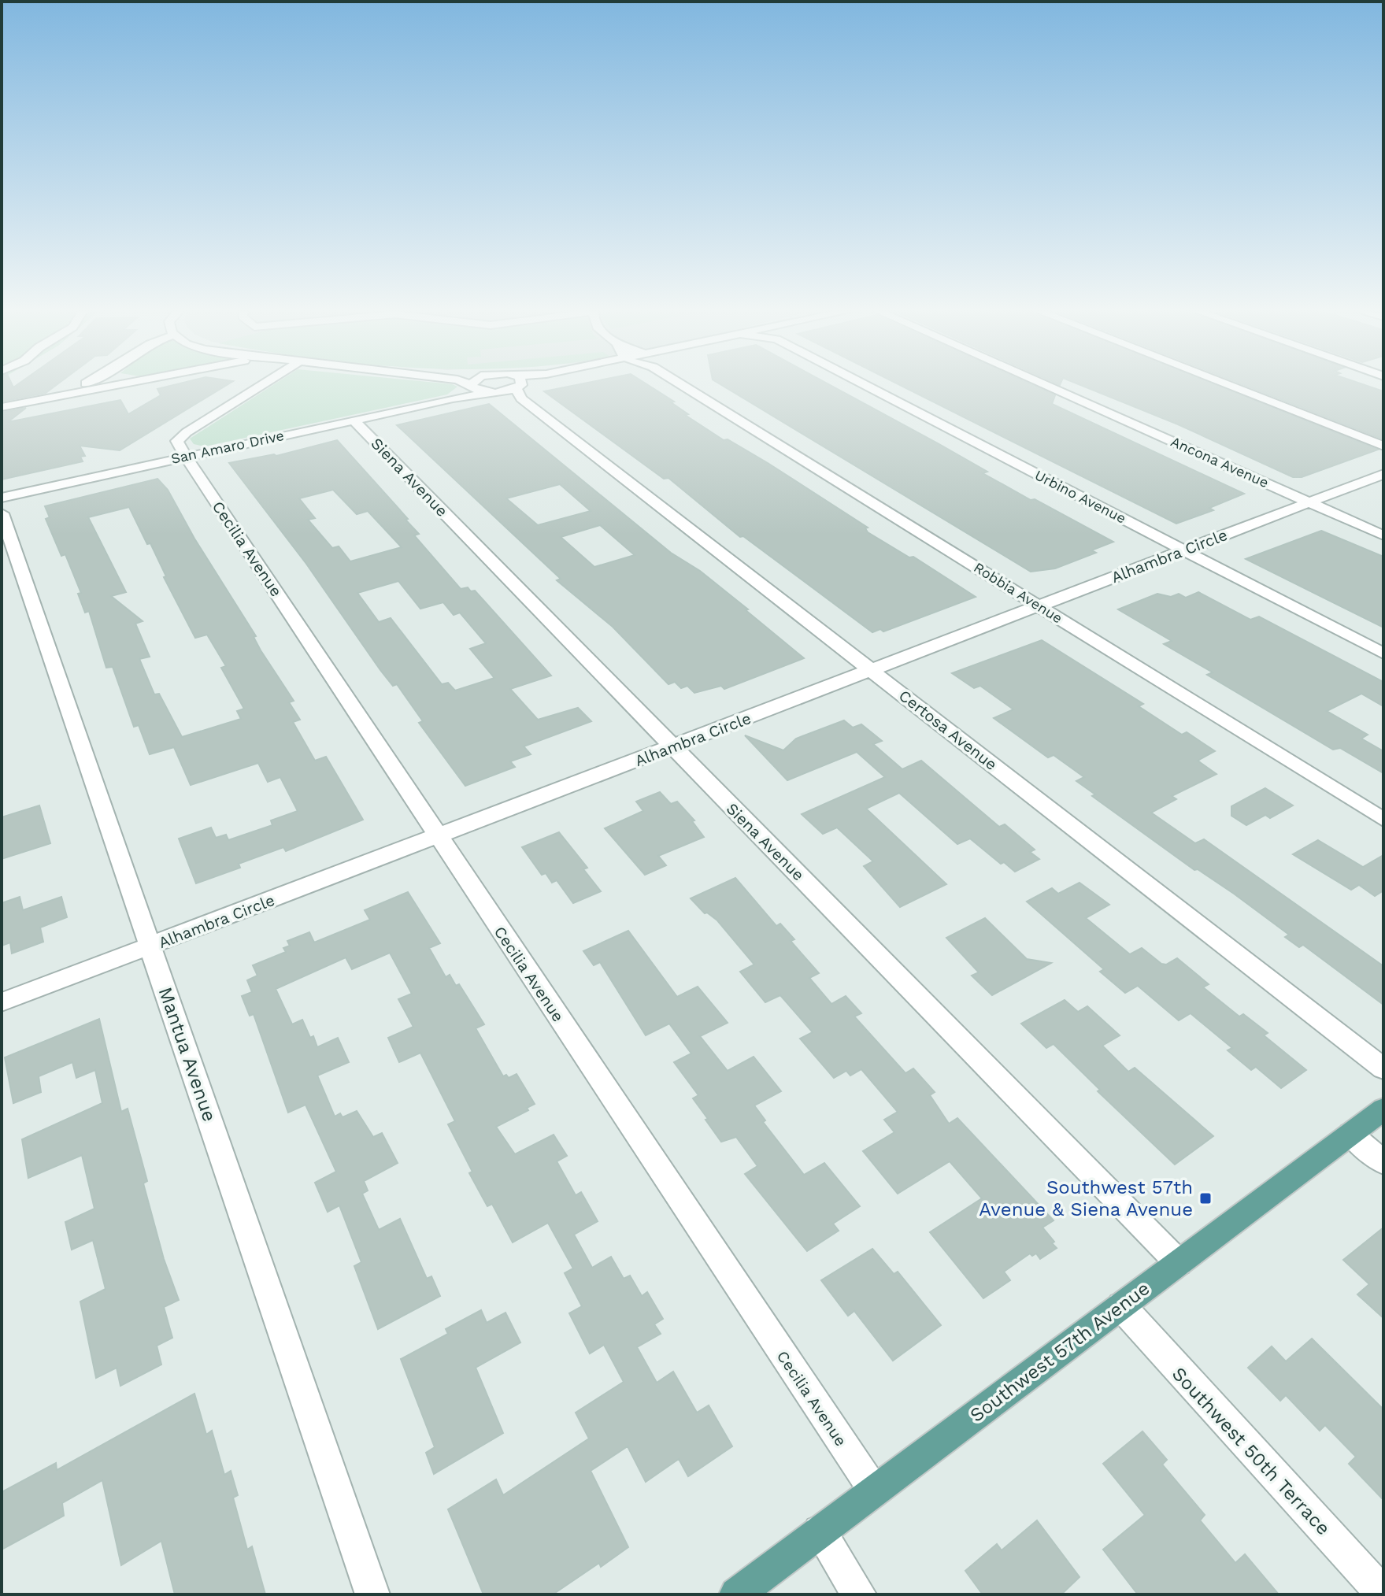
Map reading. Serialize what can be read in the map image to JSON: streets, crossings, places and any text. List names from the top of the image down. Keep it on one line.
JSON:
{"streets":{"main road":["Southwest 57th Avenue"],"street":["San Amaro Drive","Ancona Avenue","Siena Avenue","Urbino Avenue","Cecilia Avenue","Alhambra Circle","Robbia Avenue","Certosa Avenue","Mantua Avenue","Southwest 50th Terrace"]},"crossings":[["San Amaro Drive","Siena Avenue"],["San Amaro Drive","Cecilia Avenue"],["San Amaro Drive","Certosa Avenue"],["Ancona Avenue","Alhambra Circle"],["Siena Avenue","Alhambra Circle"],["Siena Avenue","Southwest 57th Avenue"],["Urbino Avenue","Alhambra Circle"],["Cecilia Avenue","Alhambra Circle"],["Cecilia Avenue","Southwest 57th Avenue"],["Alhambra Circle","Robbia Avenue"],["Alhambra Circle","Certosa Avenue"],["Alhambra Circle","Mantua Avenue"],["Southwest 57th Avenue","Southwest 50th Terrace"]],"places":{"transit":["Southwest 57th Avenue & Siena Avenue"]}}
